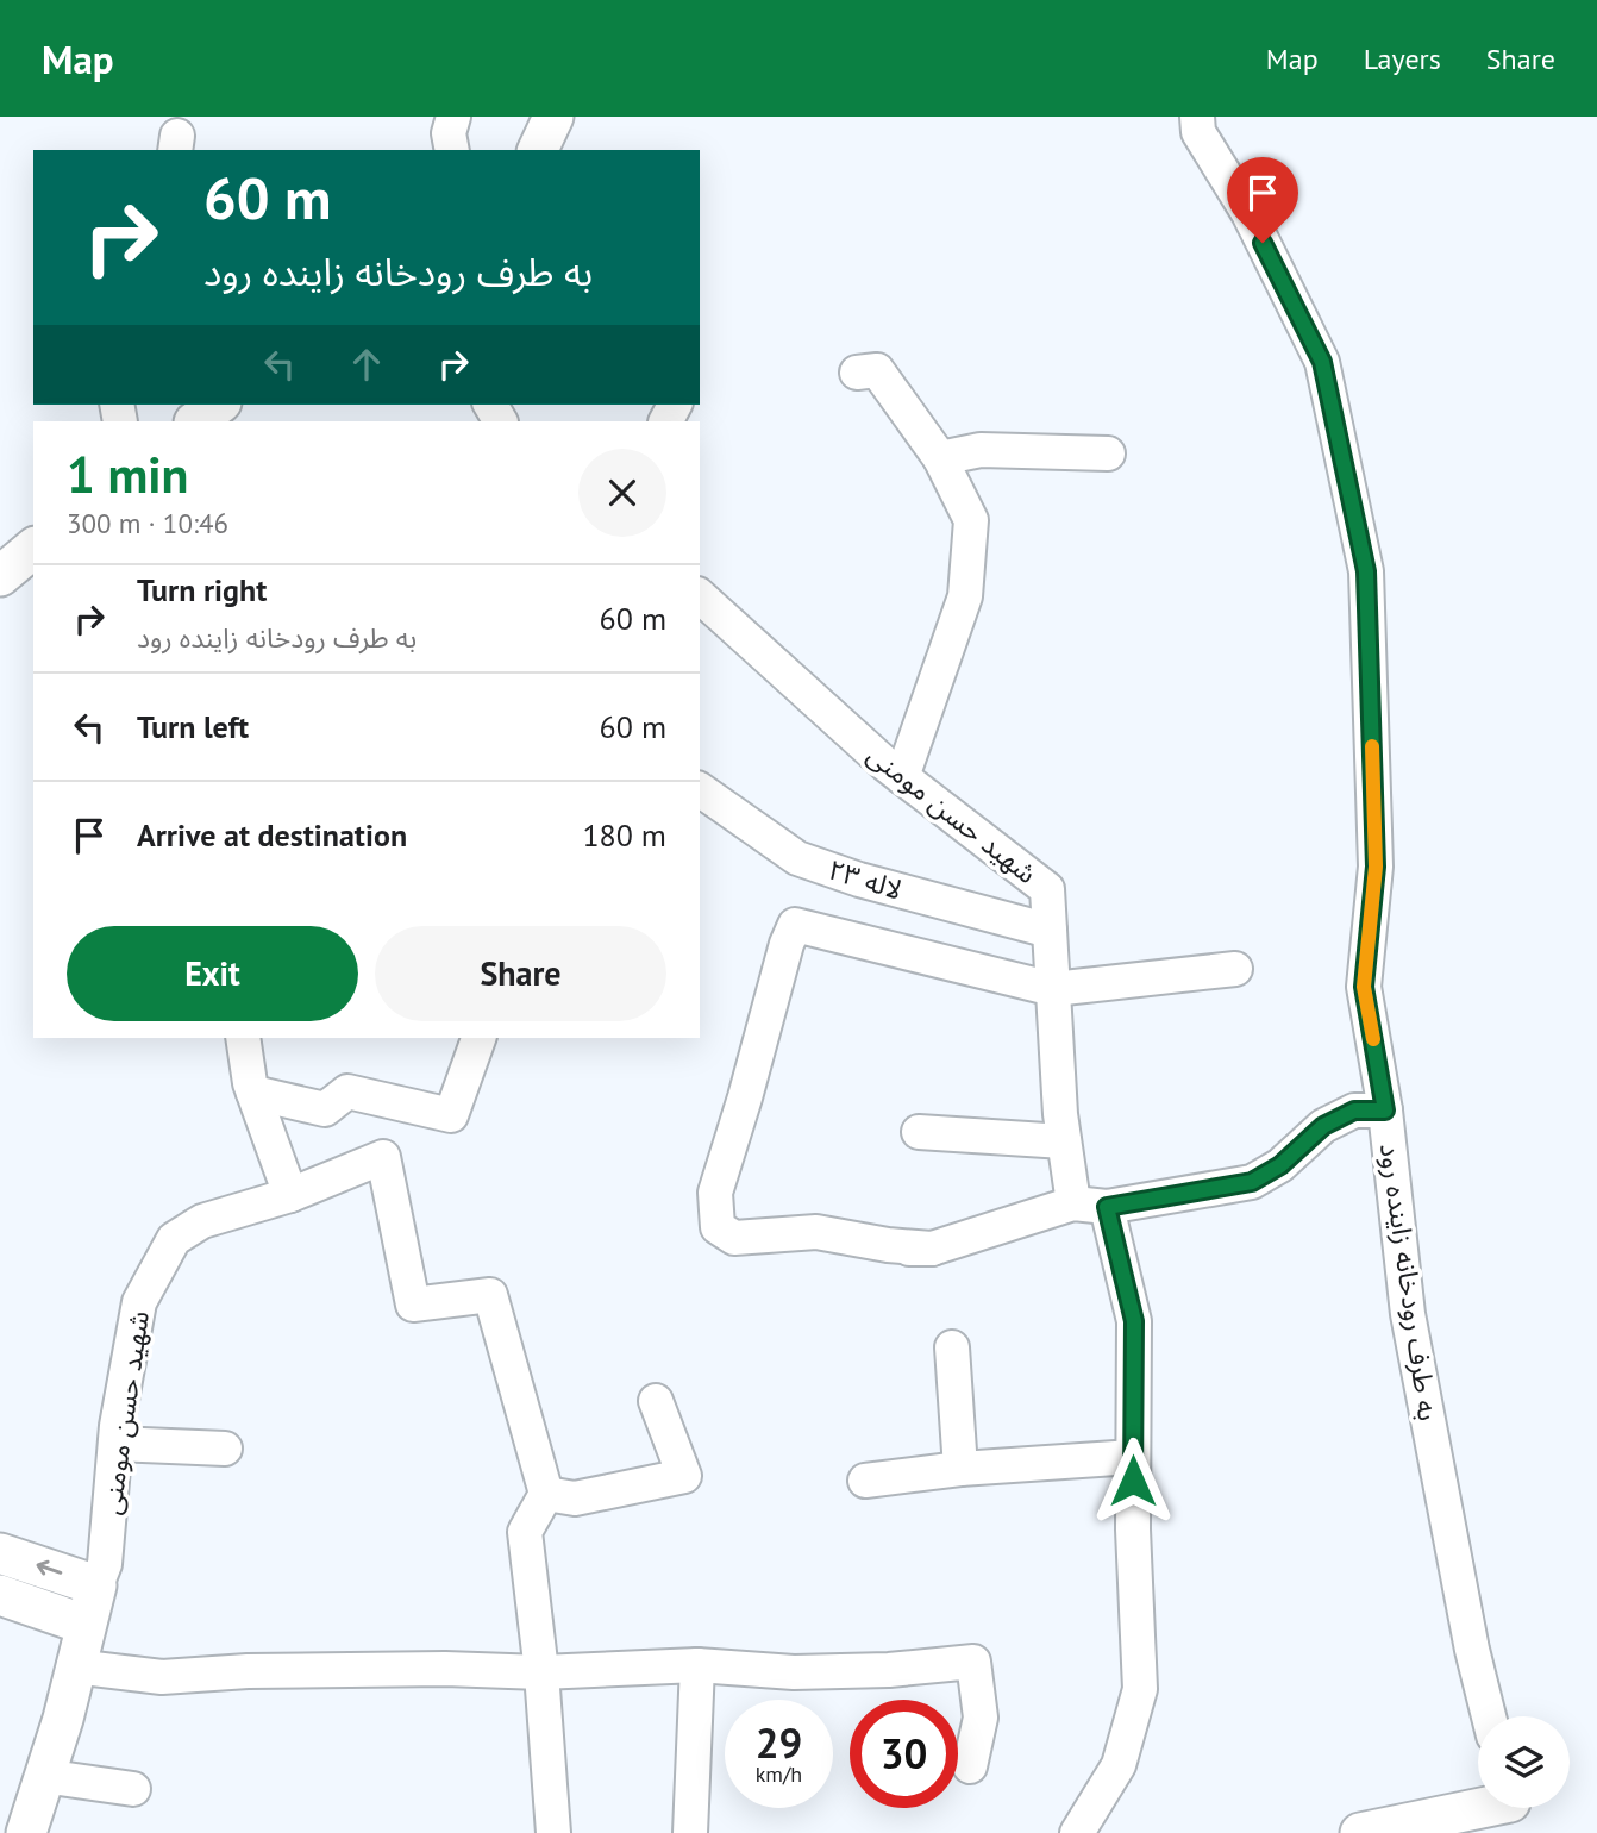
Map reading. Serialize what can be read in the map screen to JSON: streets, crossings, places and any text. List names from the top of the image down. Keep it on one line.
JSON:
{"streets":{"street":["شهید حسن مومنی","لاله ۲۳","به طرف رودخانه زاینده رود"]},"crossings":[["شهید حسن مومنی","لاله ۲۳"],["شهید حسن مومنی","به طرف رودخانه زاینده رود"]],"page":{"header":"Map","nav":["Map","Layers","Share"],"turn":["60 m","به طرف رودخانه زاینده رود"],"heading":["1 min","300 m · 10:46"],"list":[{"name":"Turn right","note":"به طرف رودخانه زاینده رود","value":"60 m"},{"name":"Turn left","value":"60 m"},{"name":"Arrive at destination","value":"180 m"}],"buttons":["Exit","Share"],"speed":"29 km/h","limit":"30"}}
